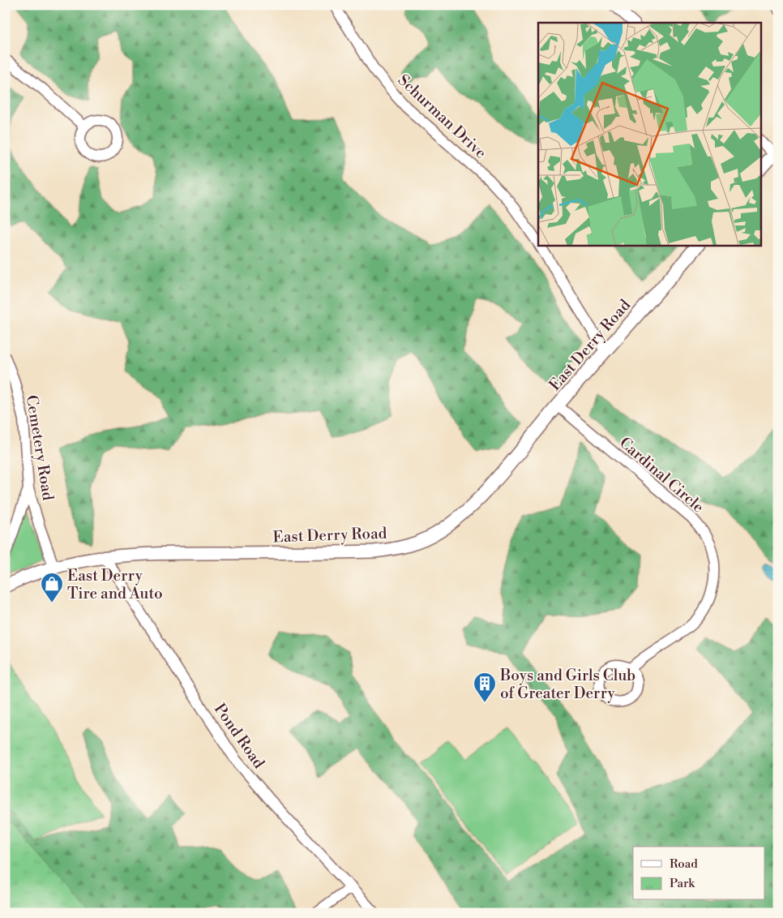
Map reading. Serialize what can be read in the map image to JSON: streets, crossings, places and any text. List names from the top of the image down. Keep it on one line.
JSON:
{"streets":{"street":["Schurman Drive","East Derry Road","Cemetery Road","Cardinal Circle","Pond Road"]},"crossings":[["Schurman Drive","East Derry Road"],["East Derry Road","Cemetery Road"],["East Derry Road","Cardinal Circle"],["East Derry Road","Pond Road"]],"places":{"shop":["East Derry Tire and Auto"],"building":["Boys and Girls Club of Greater Derry"]},"legend":["Road","Park"]}
